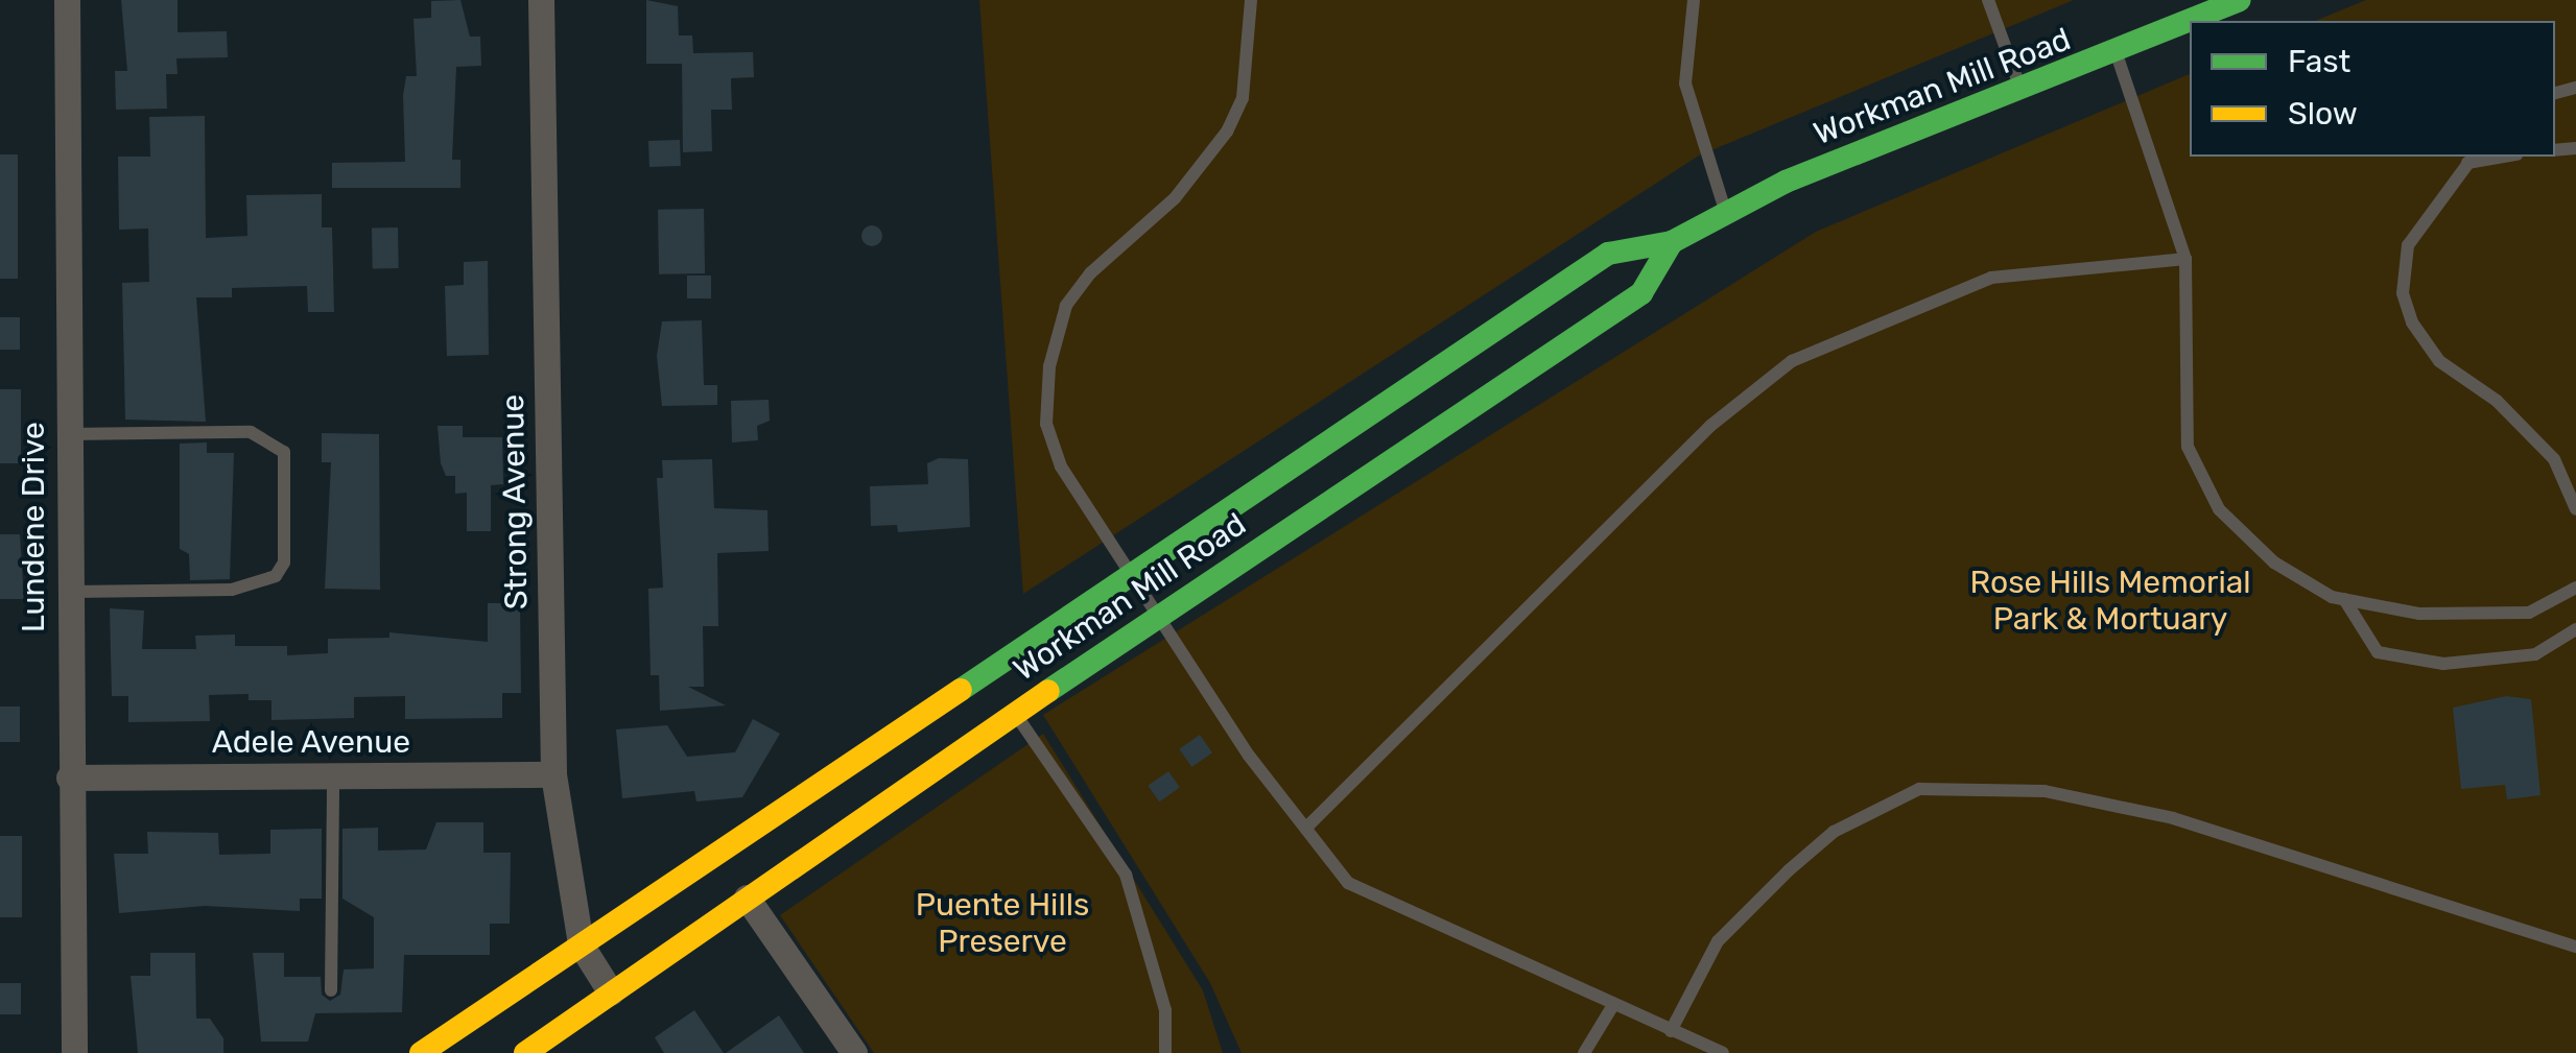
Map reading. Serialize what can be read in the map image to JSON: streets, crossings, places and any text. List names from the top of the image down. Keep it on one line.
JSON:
{"streets":{"main road":["Workman Mill Road"],"street":["Strong Avenue","Lundene Drive","Adele Avenue"]},"crossings":[["Workman Mill Road","Strong Avenue"],["Strong Avenue","Adele Avenue"],["Lundene Drive","Adele Avenue"]],"parks":["Rose Hills Memorial Park & Mortuary","Puente Hills Preserve"],"legend":["Fast","Slow"]}
